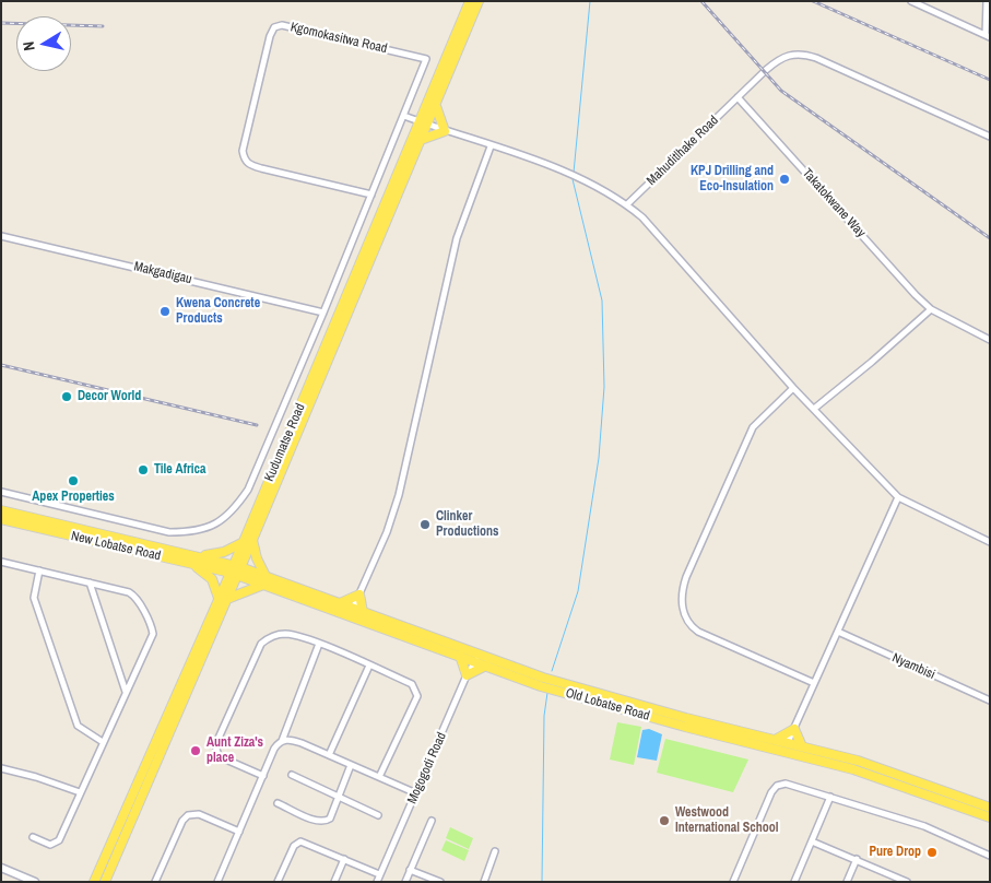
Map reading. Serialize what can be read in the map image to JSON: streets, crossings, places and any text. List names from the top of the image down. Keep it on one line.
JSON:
{"streets":{"main road":["Kudumatse Road","New Lobatse Road","Old Lobatse Road"],"street":["Kgomokasitwa Road","Mahuditlhake Road","Takatokwane Way","Makgadigau","Nyambisi","Mogogodi Road"]},"crossings":[["Mahuditlhake Road","Takatokwane Way"],["Kudumatse Road","New Lobatse Road"],["Kudumatse Road","Old Lobatse Road"],["New Lobatse Road","Old Lobatse Road"],["Old Lobatse Road","Mogogodi Road"]],"places":["KPJ Drilling and Eco-Insulation","Kwena Concrete Products","Decor World","Tile Africa","Apex Properties","Clinker Productions","Aunt Ziza's place","Westwood International School","Pure Drop"],"north":"left"}
